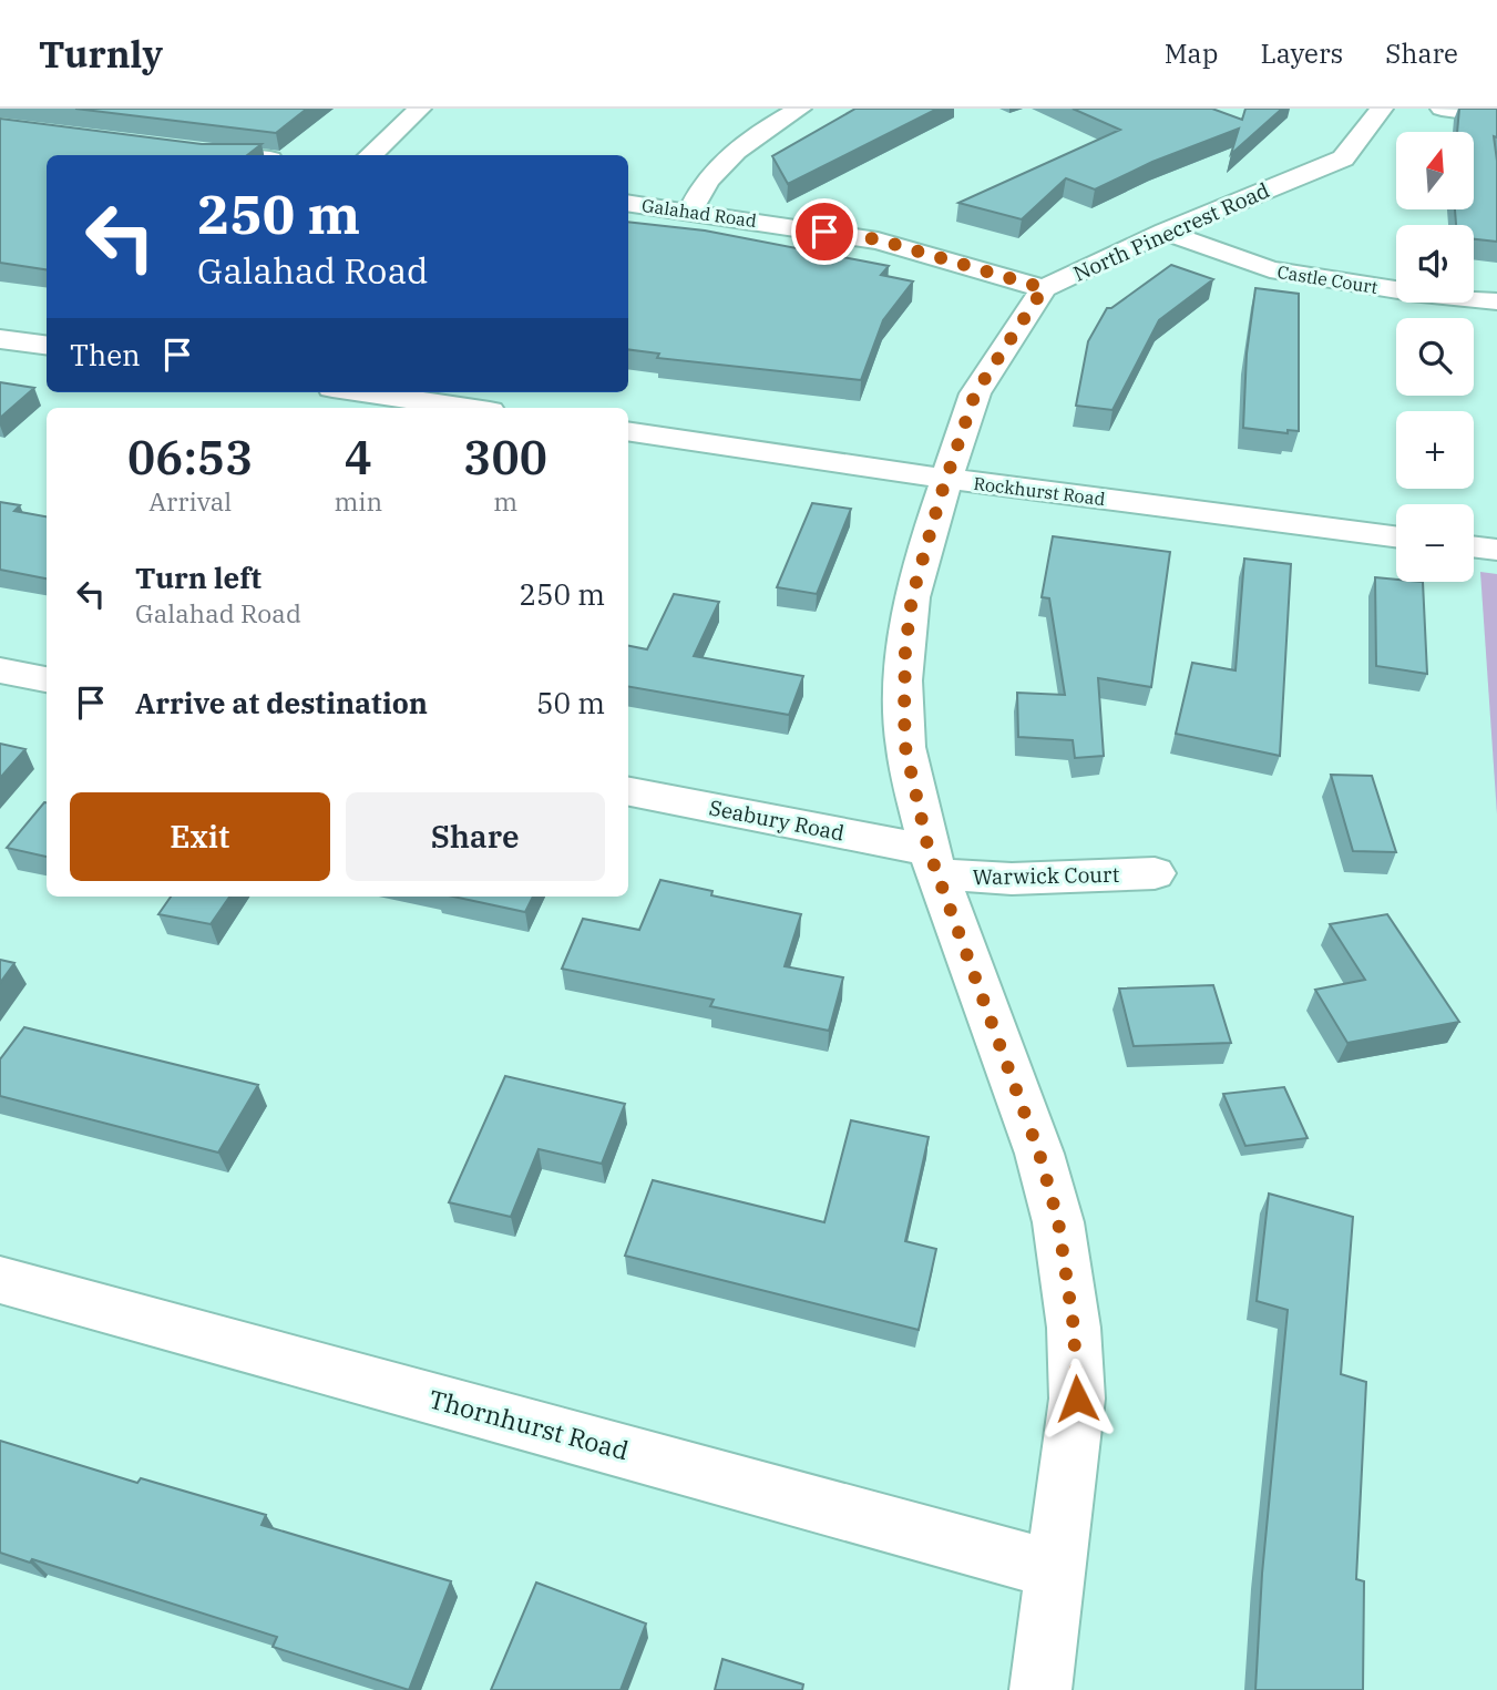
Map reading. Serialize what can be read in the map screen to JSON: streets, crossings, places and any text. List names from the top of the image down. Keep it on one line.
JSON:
{"streets":{"street":["Galahad Road","North Pinecrest Road","Castle Court","Rockhurst Road","Seabury Road","Warwick Court","Thornhurst Road"]},"crossings":[["Galahad Road","North Pinecrest Road"],["North Pinecrest Road","Castle Court"],["Seabury Road","Warwick Court"]],"north":"top","page":{"header":"Turnly","nav":["Map","Layers","Share"],"map_buttons":["+","−"],"turn":["250 m","Galahad Road"],"then":"Then","eta":["06:53","Arrival","4","min","300","m"],"list":[{"name":"Turn left","note":"Galahad Road","value":"250 m"},{"name":"Arrive at destination","value":"50 m"}],"buttons":["Exit","Share"]}}
